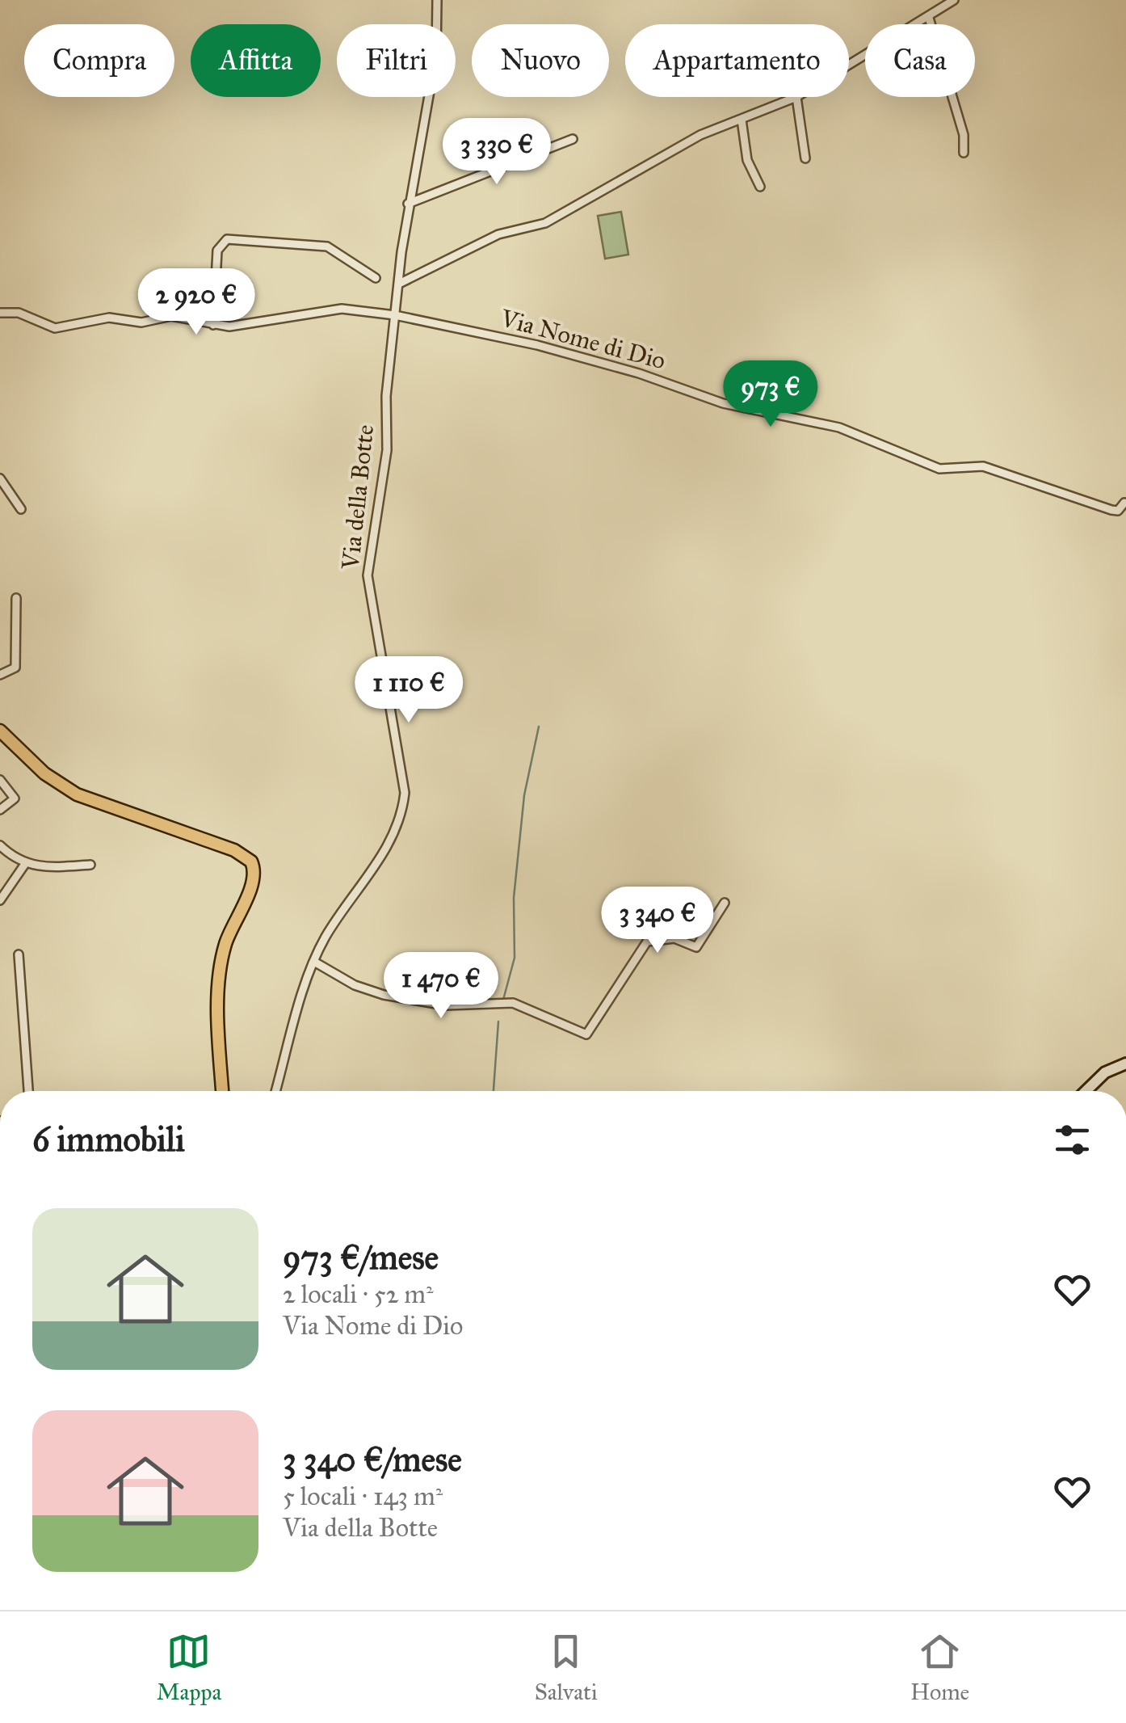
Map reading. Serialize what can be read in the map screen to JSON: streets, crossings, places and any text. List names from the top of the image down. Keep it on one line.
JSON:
{"streets":{"street":["Via Nome di Dio","Via della Botte"]},"crossings":[["Via Nome di Dio","Via della Botte"]],"page":{"chip":["Compra","Affitta","Filtri","Nuovo","Appartamento","Casa"],"price":["3 330 €","2 920 €","973 €","1 110 €","3 340 €","1 470 €"],"heading":"6 immobili","list":[{"name":"973 €/mese","note":"2 locali · 52 m² · Via Nome di Dio"},{"name":"3 340 €/mese","note":"5 locali · 143 m² · Via della Botte"}],"tabs":["Mappa","Salvati","Home"]}}
